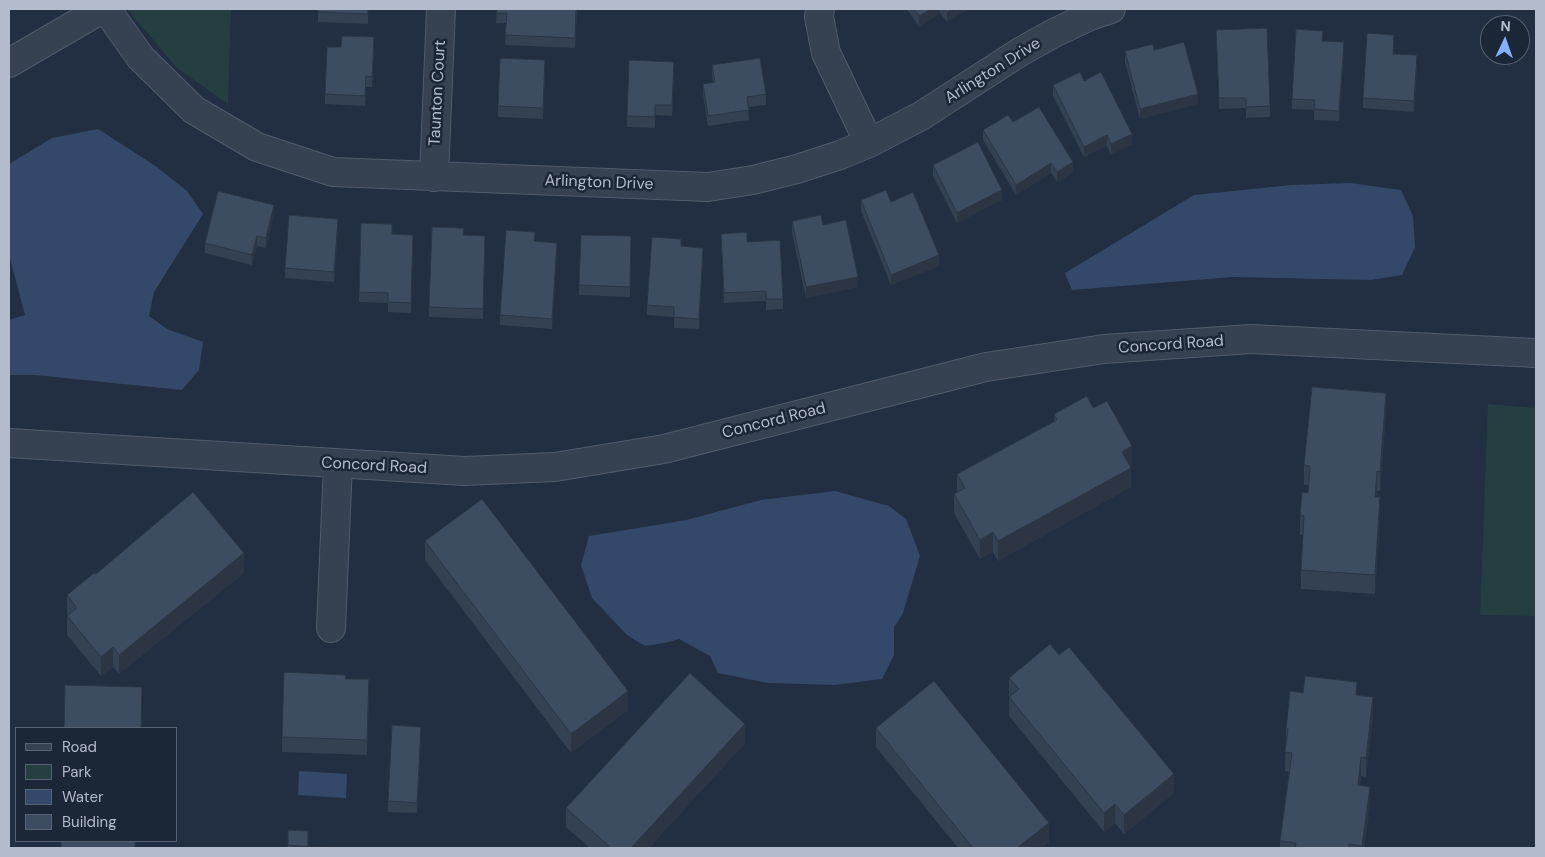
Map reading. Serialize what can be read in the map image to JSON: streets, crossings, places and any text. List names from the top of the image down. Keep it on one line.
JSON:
{"streets":{"street":["Arlington Drive","Taunton Court","Concord Road"]},"crossings":[["Arlington Drive","Taunton Court"]],"legend":["Road","Park","Water","Building"],"north":"top"}
